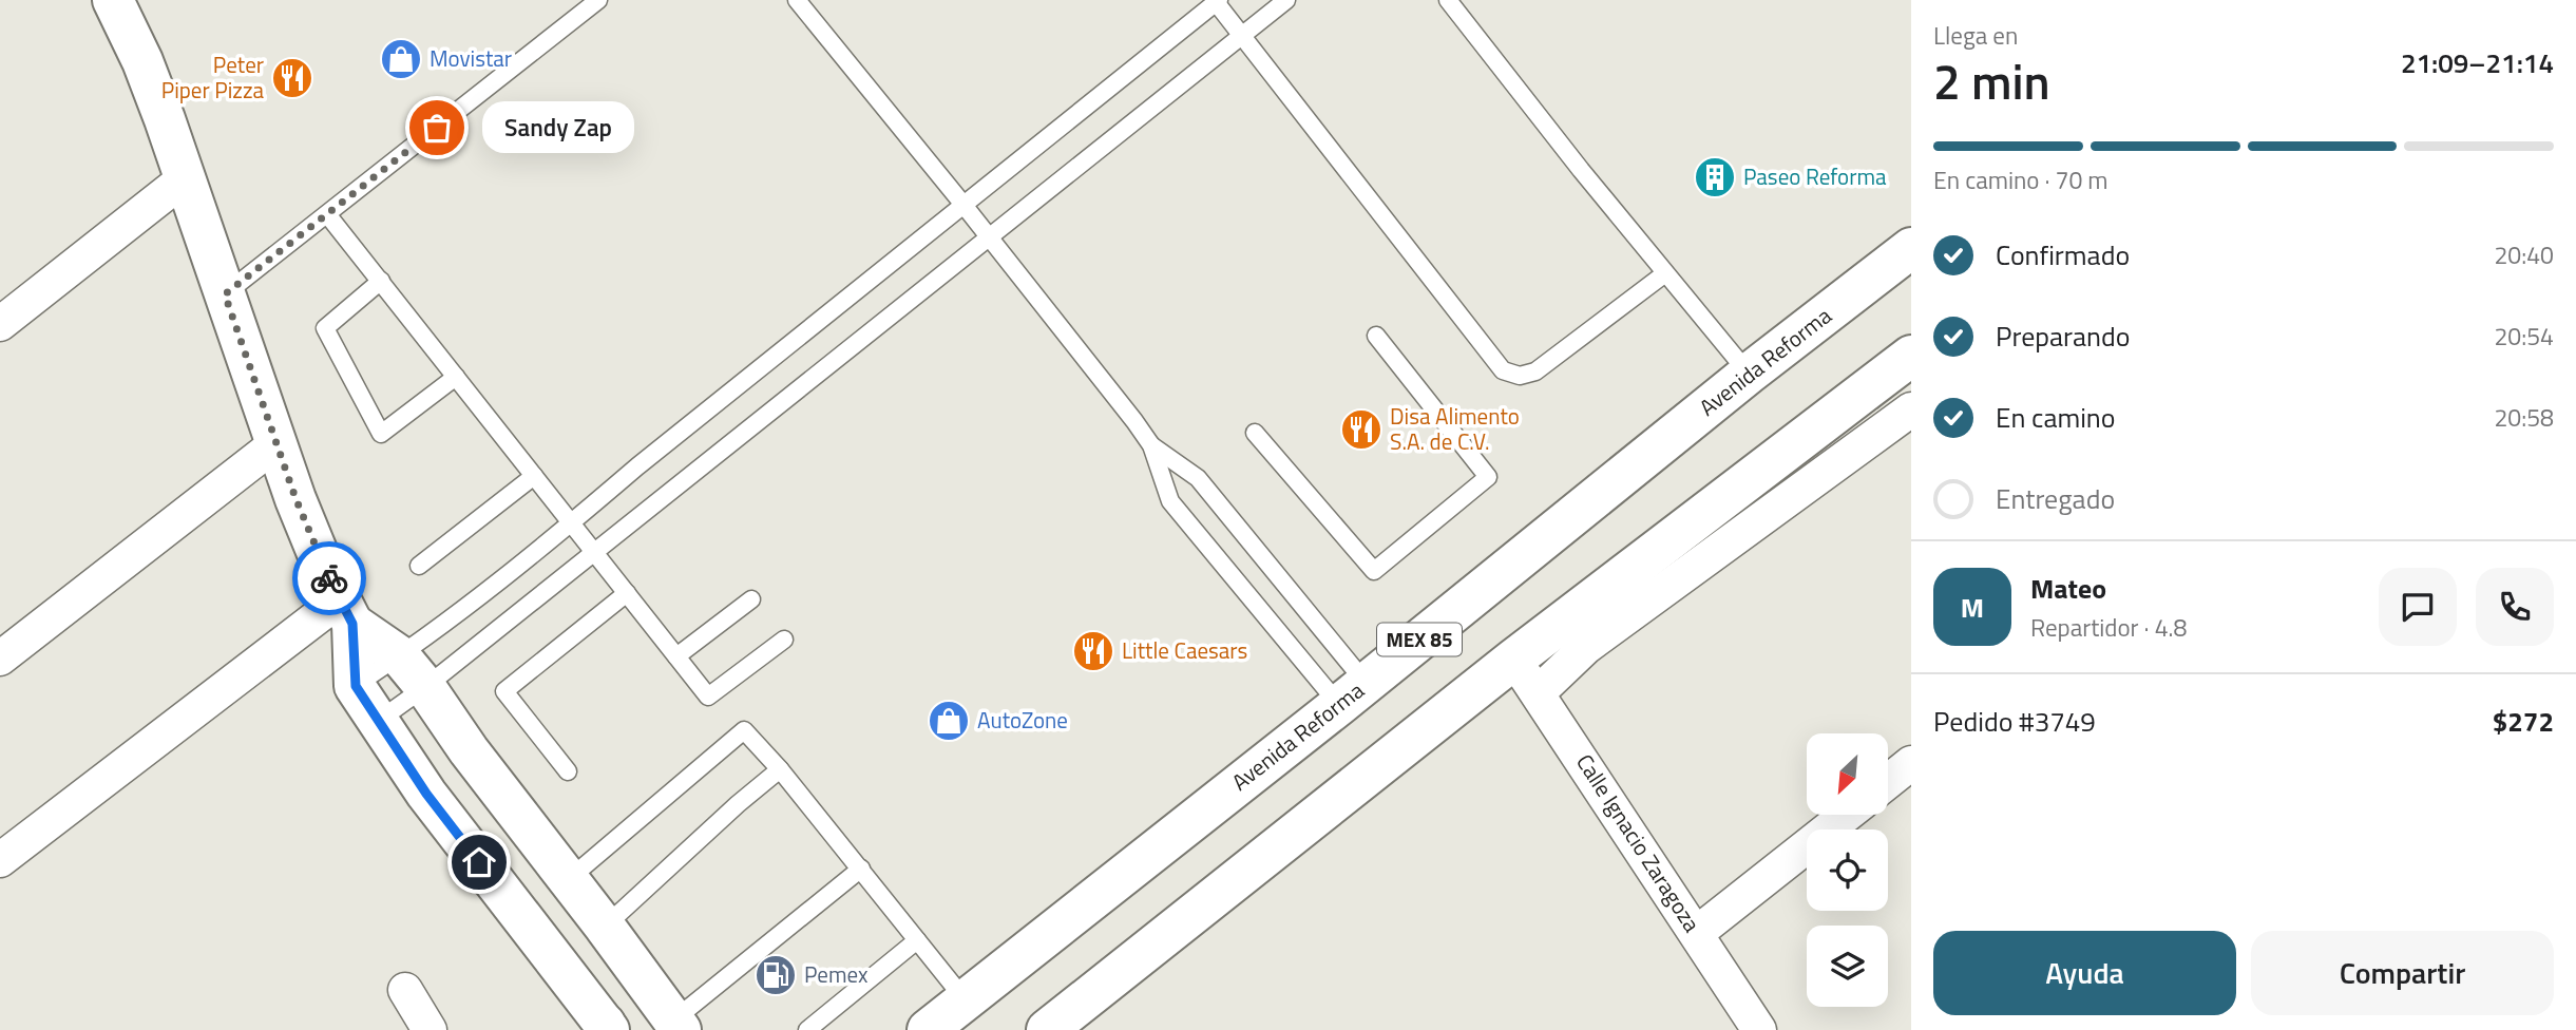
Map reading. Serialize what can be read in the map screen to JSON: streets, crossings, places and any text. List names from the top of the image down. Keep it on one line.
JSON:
{"streets":{"main road":["Avenida Reforma","MEX 85"],"street":["Calle Ignacio Zaragoza"]},"places":{"shop":["Movistar","AutoZone"],"restaurant":["Peter Piper Pizza","Disa Alimento S.A. de C.V.","Little Caesars"],"other":["Sandy Zap"],"building":["Paseo Reforma"],"fuel station":["Pemex"]},"north":"bottom left","page":{"heading":["2 min","Llega en","21:09–21:14"],"panel":["Mateo","Repartidor · 4.8","Pedido #3749","$272"],"bubble":"Sandy Zap","bar":"En camino · 70 m","list":[["Confirmado","20:40"],["Preparando","20:54"],["En camino","20:58"],"Entregado"],"round":"M","buttons":["Ayuda","Compartir"]}}
